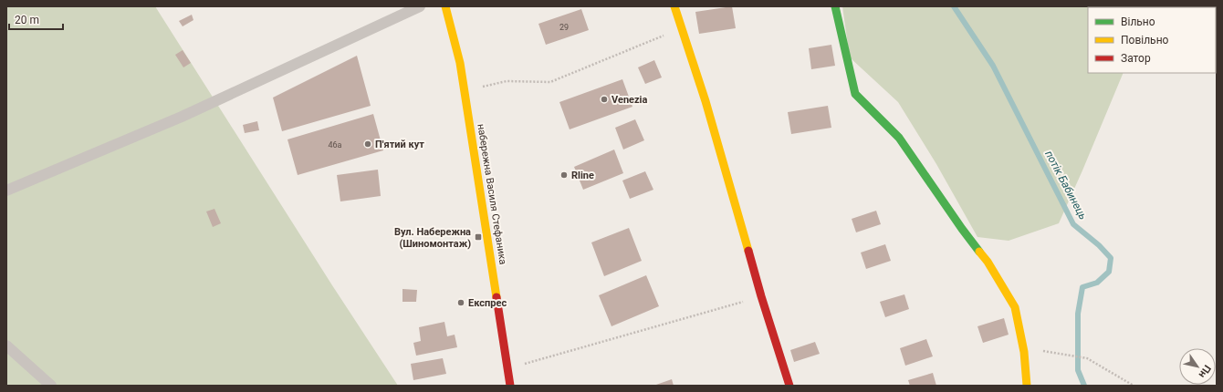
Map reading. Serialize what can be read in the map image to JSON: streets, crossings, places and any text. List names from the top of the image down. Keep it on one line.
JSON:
{"streets":{"street":["набережна Василя Стефаника"]},"water":["потік Бабинець"],"places":{"other":["Venezia","П'ятий кут","Rline","Експрес"],"transit":["Вул. Набережна (Шиномонтаж)"]},"house_numbers":["29","46а"],"legend":["Вільно","Повільно","Затор"],"scale_bar":"20 m","north":"bottom right"}
